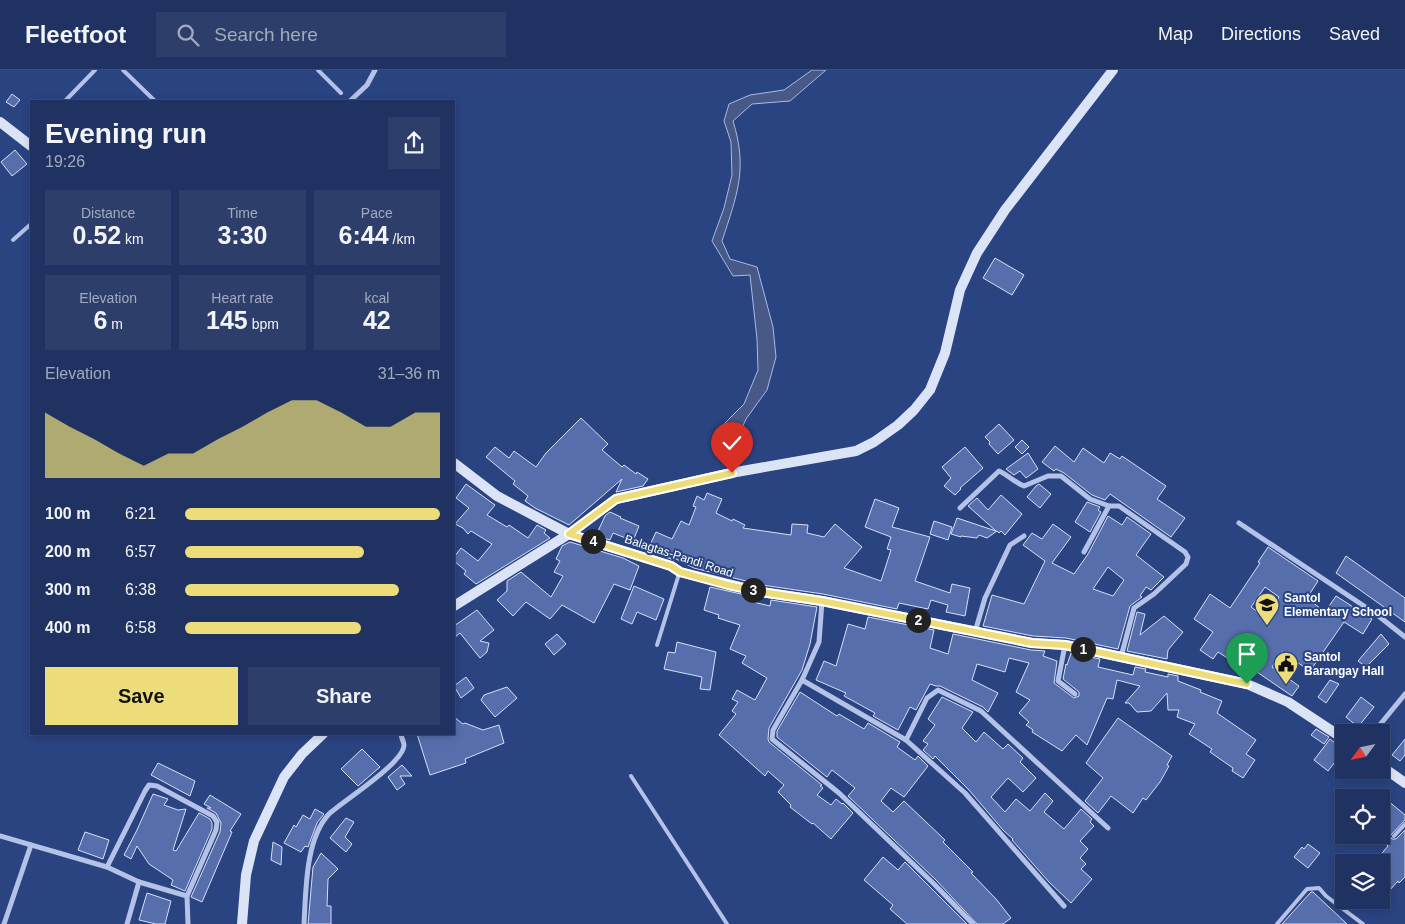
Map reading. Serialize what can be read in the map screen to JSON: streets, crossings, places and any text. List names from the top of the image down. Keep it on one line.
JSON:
{"streets":{"street":["Balagtas-Pandi Road"]},"places":{"school or university":["Santol Elementary School"],"public building":["Santol Barangay Hall"]},"north":"bottom left","page":{"header":"Fleetfoot","search":"Search here","nav":["Map","Directions","Saved"],"heading":["Evening run","19:26"],"stats":[["Distance","0.52 km"],["Time","3:30"],["Pace","6:44 /km"],["Elevation","6 m"],["Heart rate","145 bpm"],["kcal","42"]],"chart":["Elevation","31–36 m"],"list":[{"name":"100 m","note":"6:21"},{"name":"200 m","note":"6:57"},{"name":"300 m","note":"6:38"},{"name":"400 m","note":"6:58"}],"pins":["4","3","2","1"],"buttons":["Save","Share"]}}
